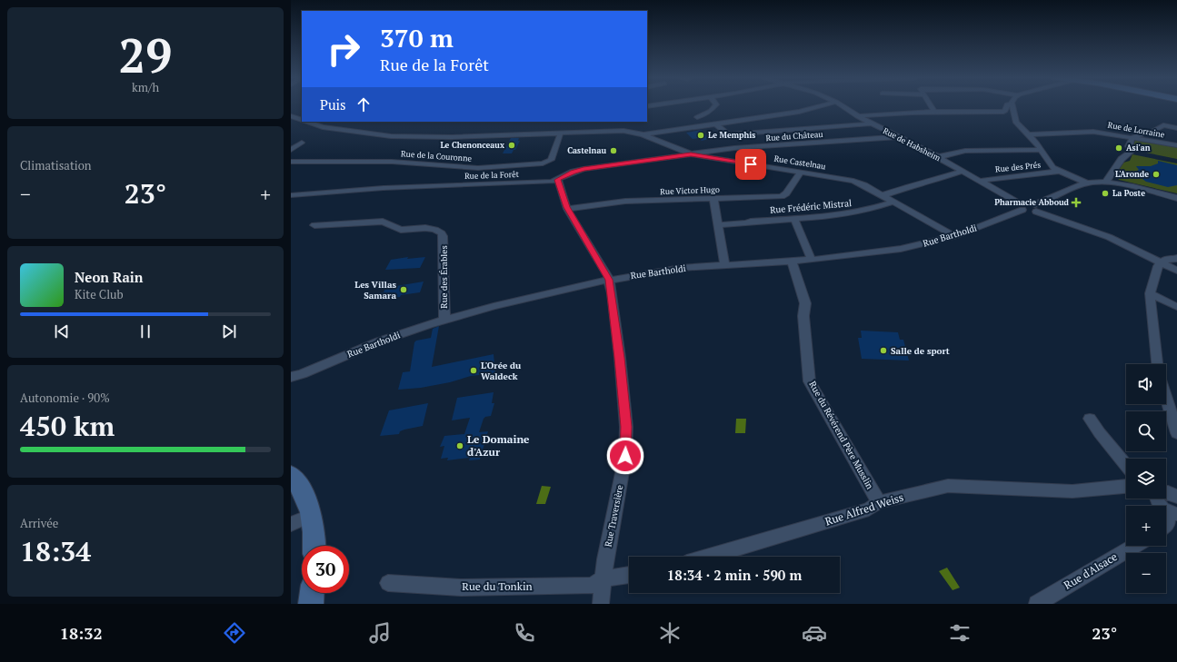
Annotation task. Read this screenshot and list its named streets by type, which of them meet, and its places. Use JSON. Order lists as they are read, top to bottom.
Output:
{
  "streets": {
    "street": [
      "Rue de Lorraine",
      "Rue du Château",
      "Rue de Habsheim",
      "Rue de la Couronne",
      "Rue Castelnau",
      "Rue des Prés",
      "Rue de la Forêt",
      "Rue Victor Hugo",
      "Rue Frédéric Mistral",
      "Rue Bartholdi",
      "Rue des Érables",
      "Rue du Révérend Père Musslin",
      "Rue Alfred Weiss",
      "Rue Traversière",
      "Rue d'Alsace",
      "Rue du Tonkin"
    ]
  },
  "crossings": [
    ["Rue du Château", "Rue de Habsheim"],
    ["Rue du Château", "Rue Castelnau"],
    ["Rue du Château", "Rue de la Forêt"],
    ["Rue de Habsheim", "Rue des Prés"],
    ["Rue de Habsheim", "Rue Bartholdi"],
    ["Rue de la Couronne", "Rue Castelnau"],
    ["Rue Castelnau", "Rue de la Forêt"],
    ["Rue Castelnau", "Rue Victor Hugo"],
    ["Rue Castelnau", "Rue Frédéric Mistral"],
    ["Rue Castelnau", "Rue Bartholdi"],
    ["Rue de la Forêt", "Rue Traversière"],
    ["Rue Victor Hugo", "Rue Traversière"],
    ["Rue Bartholdi", "Rue des Érables"],
    ["Rue Bartholdi", "Rue du Révérend Père Musslin"],
    ["Rue Bartholdi", "Rue Traversière"],
    ["Rue du Révérend Père Musslin", "Rue Alfred Weiss"],
    ["Rue Traversière", "Rue du Tonkin"]
  ],
  "places": {
    "other": [
      "Le Memphis",
      "Le Chenonceaux",
      "Asi'an",
      "Castelnau",
      "L'Aronde",
      "La Poste",
      "Les Villas Samara",
      "Salle de sport",
      "L'Orée du Waldeck",
      "Le Domaine d'Azur"
    ],
    "health": ["Pharmacie Abboud"]
  },
  "page": {
    "tile": [
      ["29", "km/h"],
      "Climatisation",
      ["Autonomie · 90%", "450 km"],
      ["Arrivée", "18:34"]
    ],
    "turn": ["370 m", "Rue de la Forêt"],
    "then": "Puis",
    "heat": ["−", "23°", "+"],
    "song": ["Neon Rain", "Kite Club"],
    "map_buttons": ["+", "−"],
    "limit": "30",
    "trip": "18:34 · 2 min · 590 m",
    "tabs": ["18:32", "23°"]
  }
}
